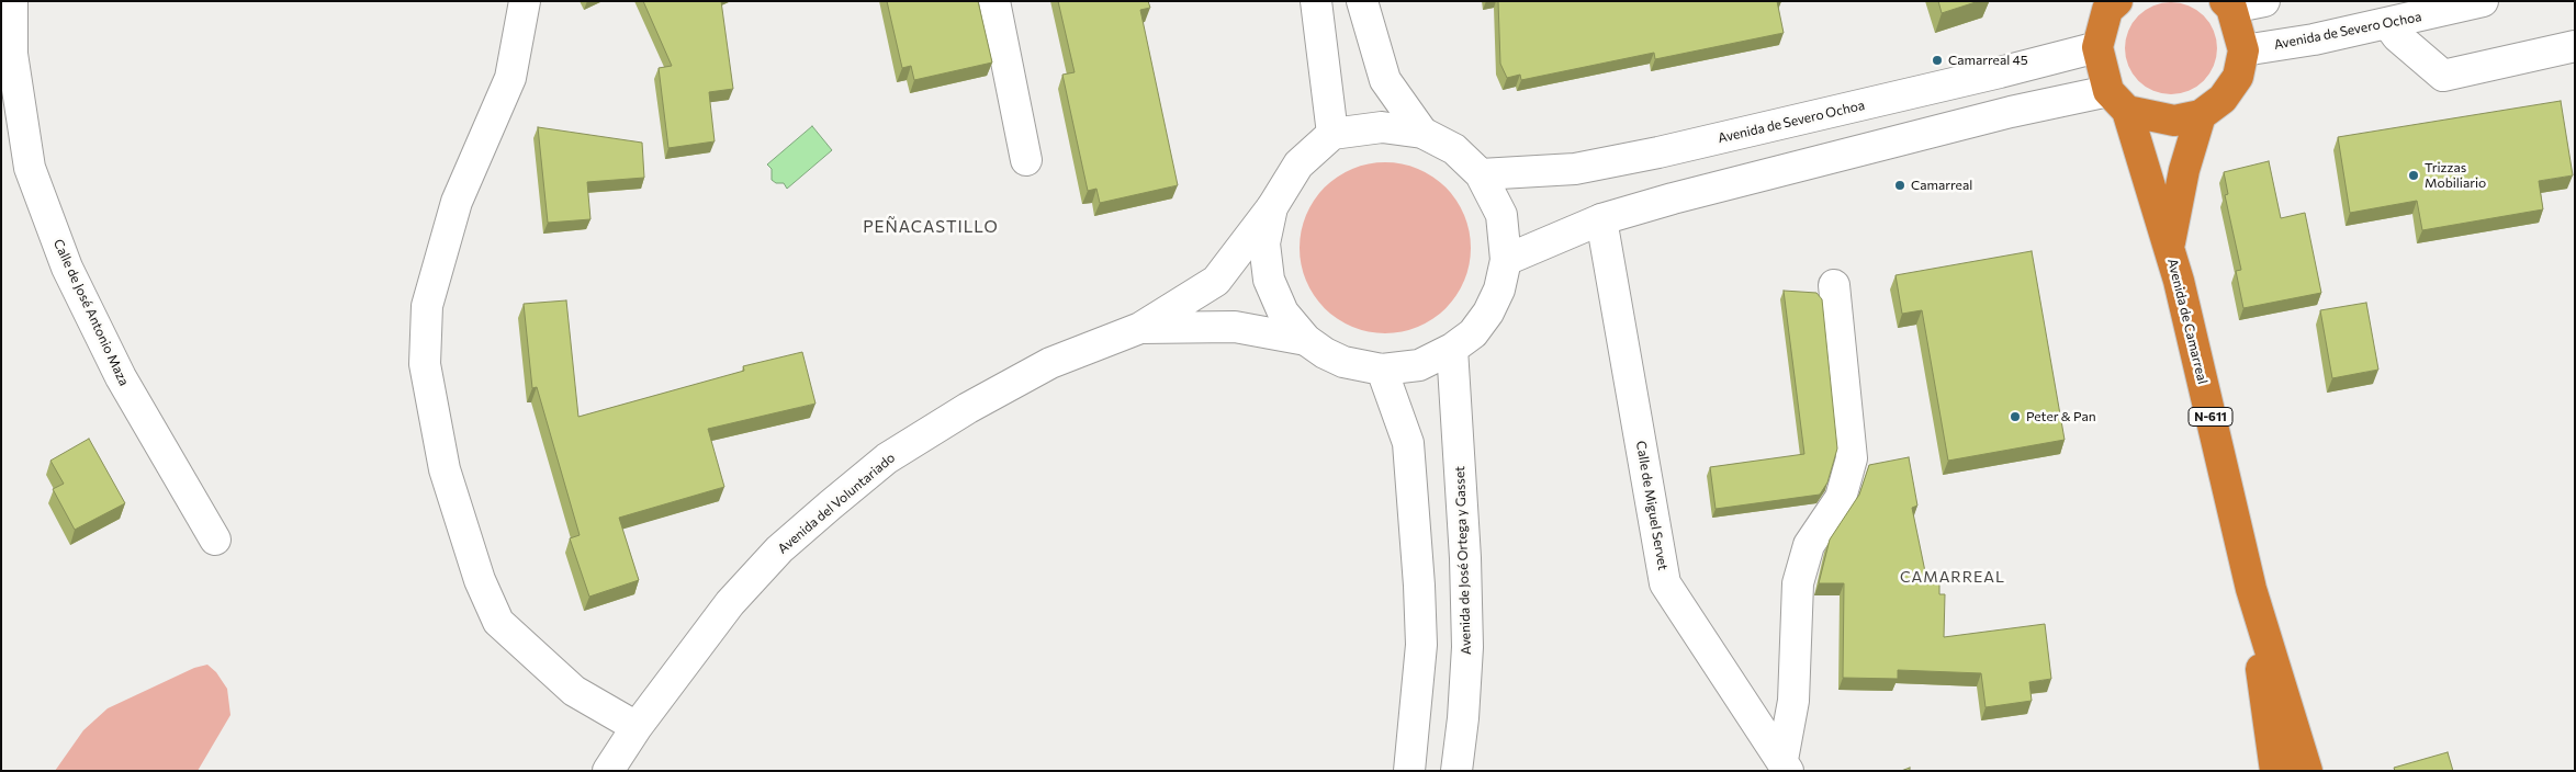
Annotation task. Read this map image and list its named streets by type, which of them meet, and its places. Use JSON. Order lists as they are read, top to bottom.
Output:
{
  "streets": {
    "highway": ["Avenida de Camarreal", "N-611"],
    "street": [
      "Avenida de Severo Ochoa",
      "Calle de José Antonio Maza",
      "Avenida del Voluntariado",
      "Calle de Miguel Servet",
      "Avenida de José Ortega y Gasset"
    ]
  },
  "crossings": [
    ["Avenida de Severo Ochoa", "N-611"],
    ["Avenida de Camarreal", "N-611"]
  ],
  "districts": ["PEÑACASTILLO", "CAMARREAL"],
  "places": [
    "Camarreal 45",
    "Trizzas Mobiliario",
    "Camarreal",
    "Peter & Pan"
  ]
}
